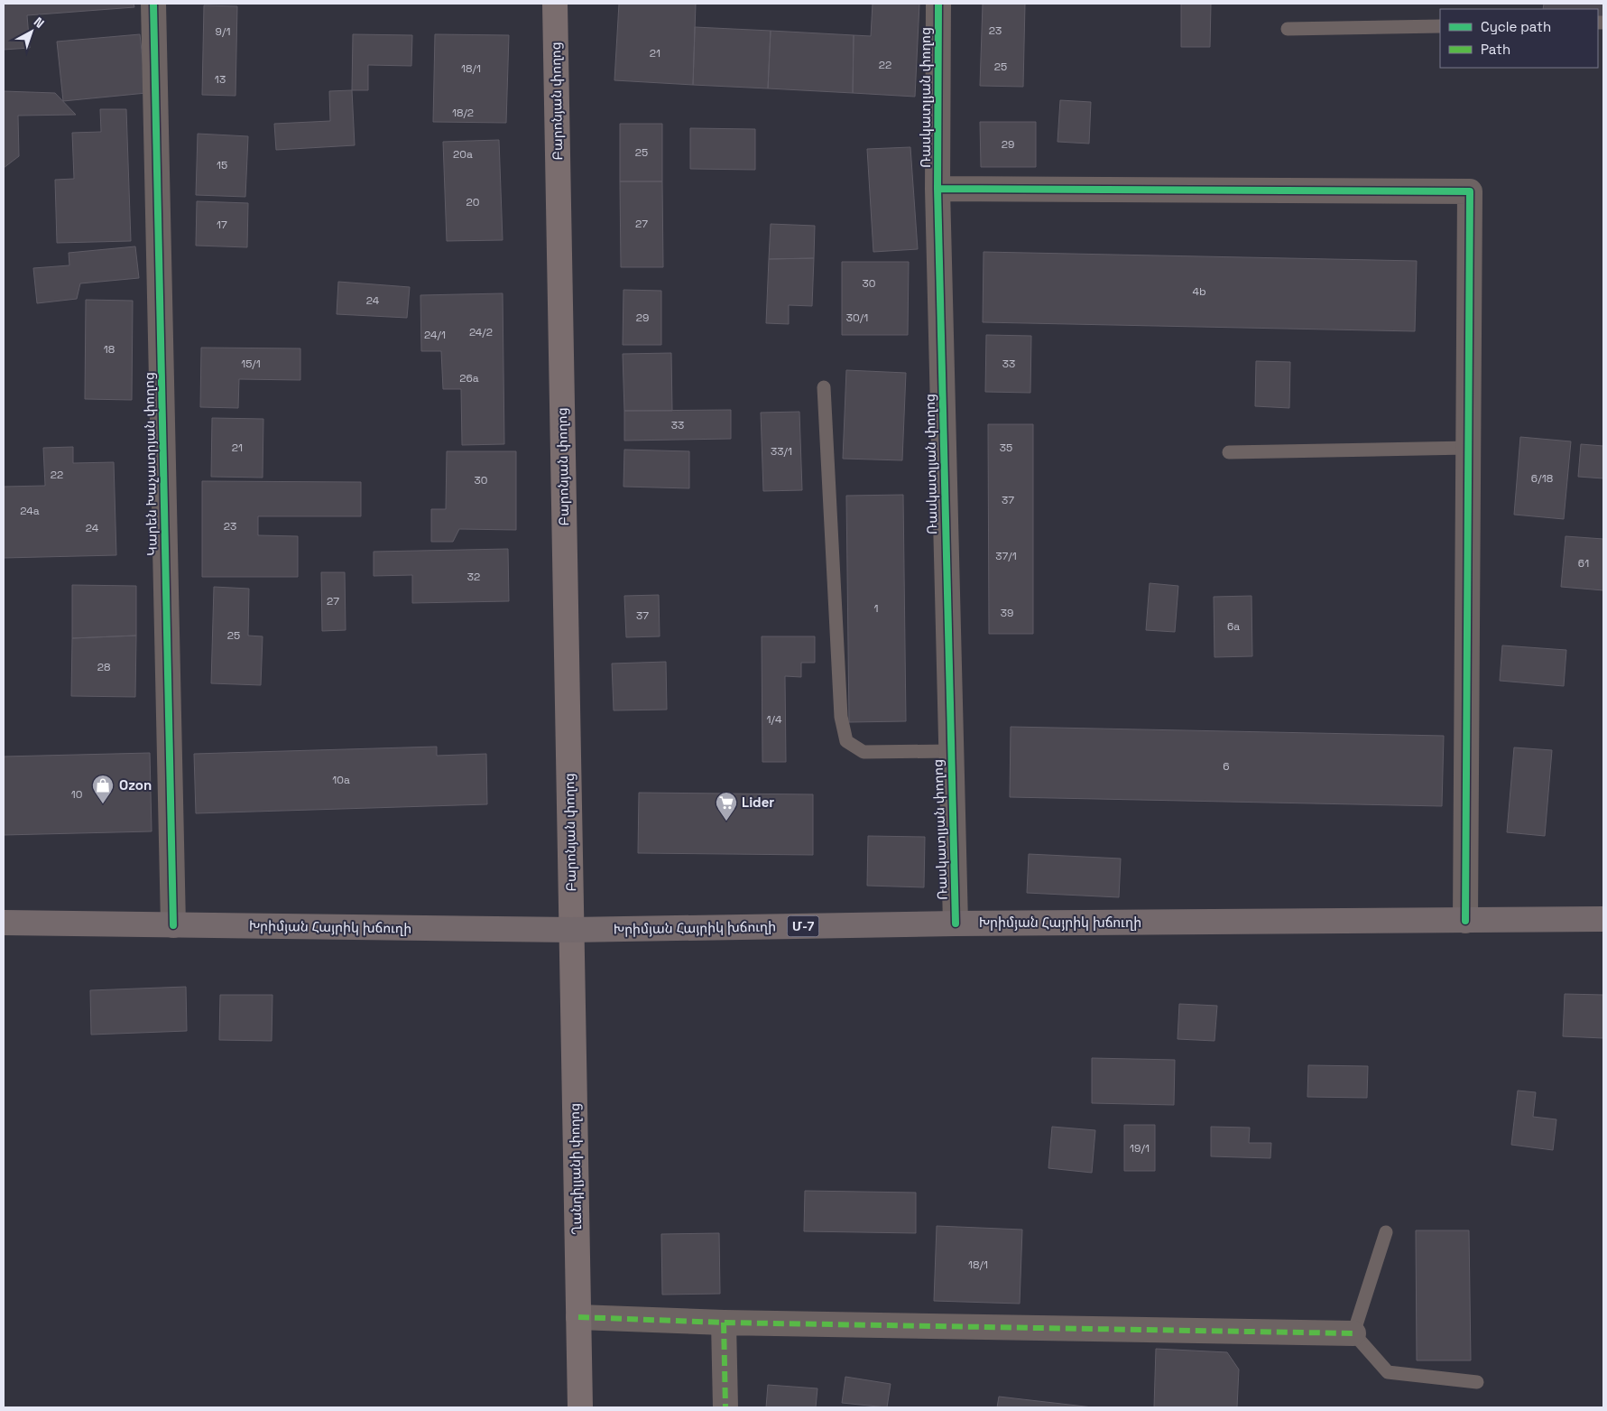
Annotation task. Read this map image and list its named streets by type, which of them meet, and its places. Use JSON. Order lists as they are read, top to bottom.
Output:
{
  "streets": {
    "highway": ["Խրիմյան Հայրիկ խճուղի", "Մ-7"],
    "main road": ["Բարոնյան փողոց", "Ղանդիլյանի փողոց"],
    "street": ["Ռասկատլյան փողոց", "Կարեն Խաչատրյան փողոց"]
  },
  "crossings": [
    ["Ռասկատլյան փողոց", "Խրիմյան Հայրիկ խճուղի"],
    ["Բարոնյան փողոց", "Խրիմյան Հայրիկ խճուղի"],
    ["Բարոնյան փողոց", "Ղանդիլյանի փողոց"],
    ["Կարեն Խաչատրյան փողոց", "Խրիմյան Հայրիկ խճուղի"],
    ["Խրիմյան Հայրիկ խճուղի", "Ղանդիլյանի փողոց"]
  ],
  "places": {
    "shop": ["Ozon"],
    "supermarket": ["Lider"]
  },
  "house_numbers": [
    "23",
    "9/1",
    "21",
    "22",
    "25",
    "18/1",
    "13",
    "18/2",
    "29",
    "25",
    "20a",
    "15",
    "20",
    "27",
    "17",
    "30",
    "4b",
    "24",
    "29",
    "30/1",
    "24/2",
    "24/1",
    "18",
    "15/1",
    "33",
    "26a",
    "33",
    "21",
    "35",
    "33/1",
    "22",
    "6/18",
    "30",
    "37",
    "24a",
    "23",
    "24",
    "37/1",
    "61",
    "32",
    "27",
    "1",
    "39",
    "37",
    "6a",
    "25",
    "28",
    "1/4",
    "6",
    "10a",
    "10",
    "19/1",
    "18/1"
  ],
  "legend": ["Cycle path", "Path"],
  "north": "top right"
}
